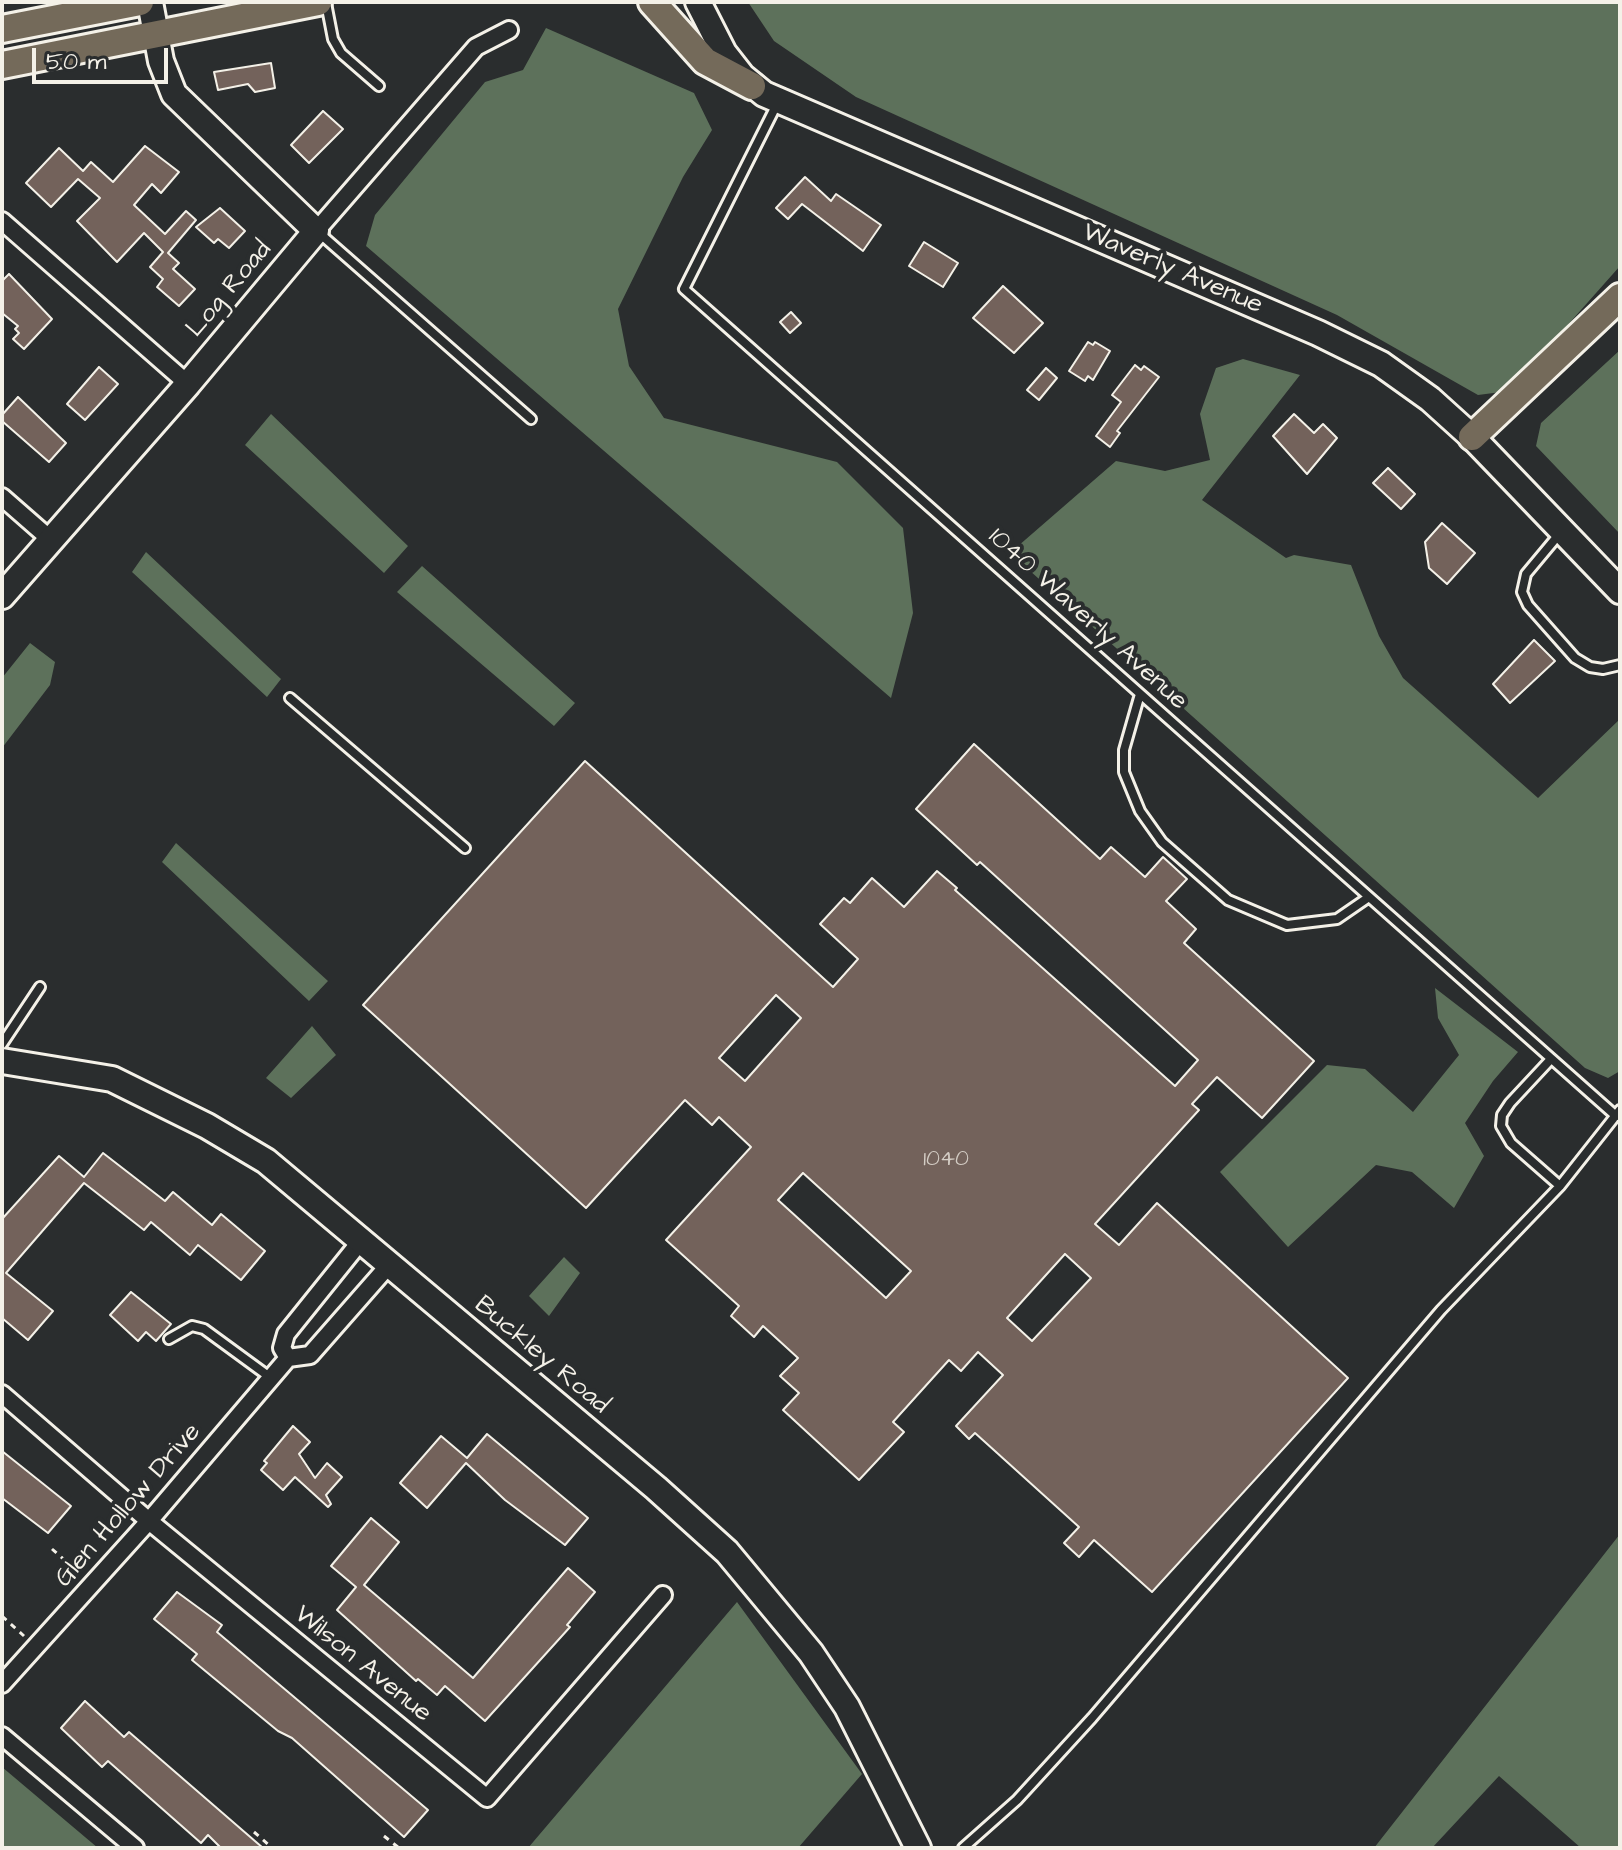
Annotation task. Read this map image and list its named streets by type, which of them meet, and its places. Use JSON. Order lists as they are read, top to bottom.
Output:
{
  "streets": {
    "street": [
      "Waverly Avenue",
      "Log Road",
      "Buckley Road",
      "Glen Hollow Drive",
      "Wilson Avenue"
    ],
    "lane": ["1040 Waverly Avenue"]
  },
  "crossings": [
    ["Waverly Avenue", "1040 Waverly Avenue"],
    ["Buckley Road", "Glen Hollow Drive"],
    ["Glen Hollow Drive", "Wilson Avenue"]
  ],
  "house_numbers": ["1040"],
  "scale_bar": "50 m"
}
